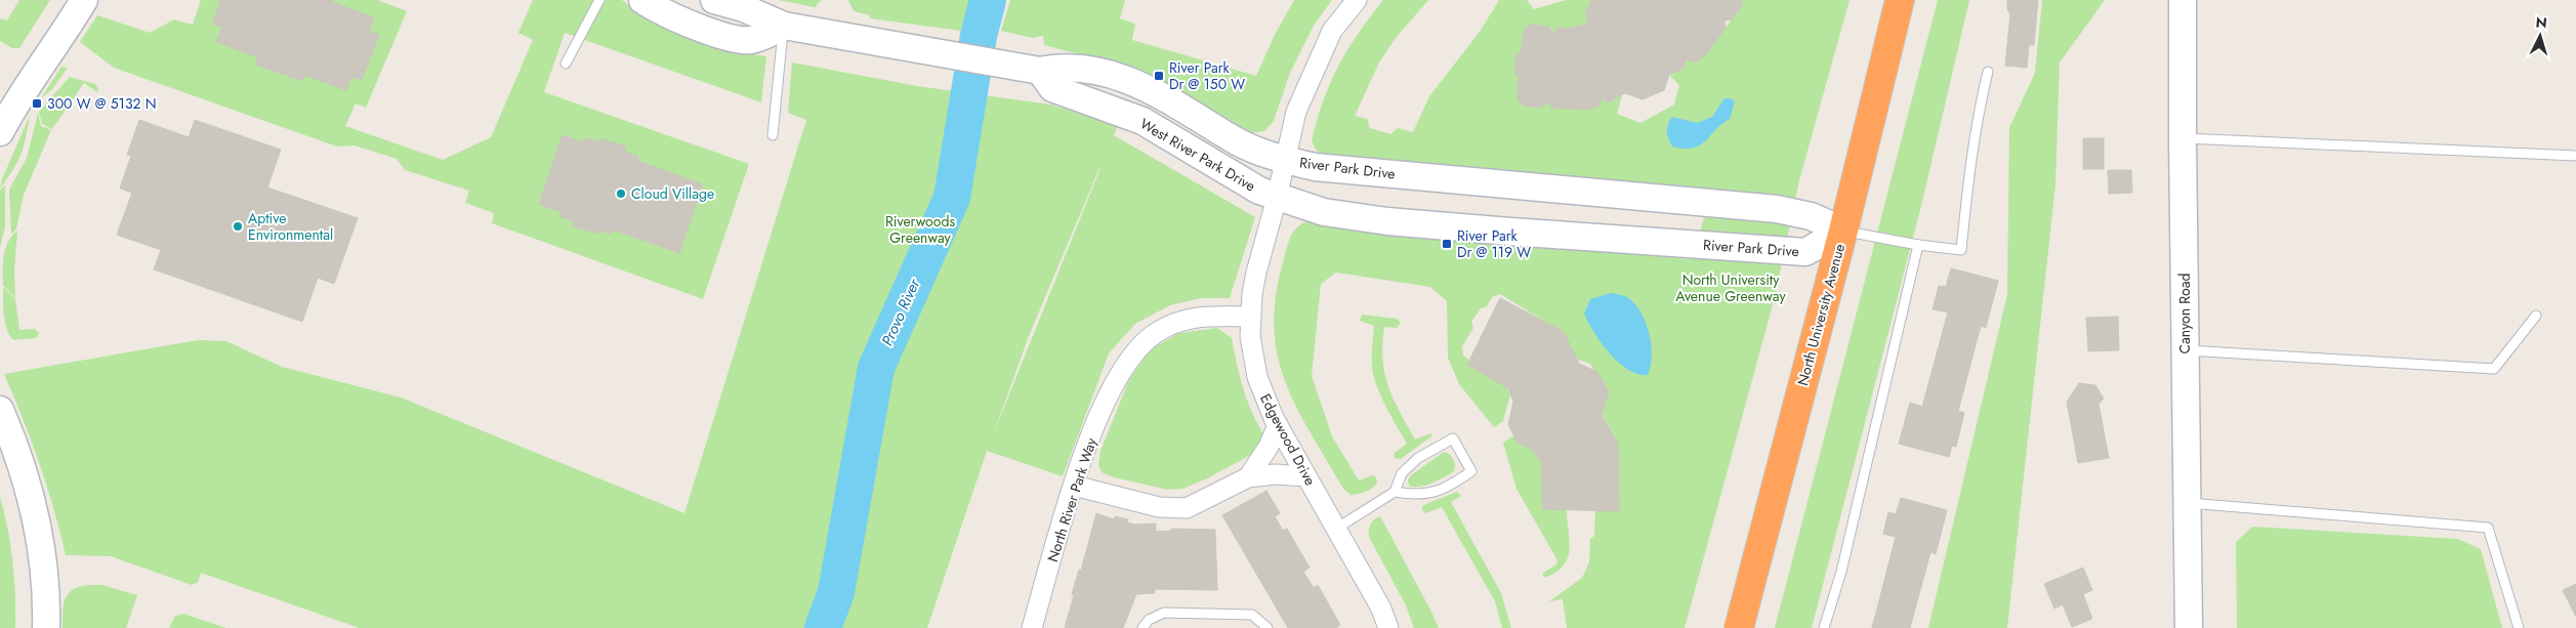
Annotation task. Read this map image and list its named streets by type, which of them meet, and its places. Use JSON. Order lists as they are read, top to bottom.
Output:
{
  "streets": {
    "highway": ["North University Avenue"],
    "street": [
      "West River Park Drive",
      "River Park Drive",
      "Canyon Road",
      "Edgewood Drive",
      "North River Park Way"
    ]
  },
  "crossings": [
    ["West River Park Drive", "River Park Drive"],
    ["West River Park Drive", "Edgewood Drive"],
    ["River Park Drive", "North University Avenue"],
    ["River Park Drive", "Edgewood Drive"],
    ["Edgewood Drive", "North River Park Way"]
  ],
  "water": ["Provo River"],
  "parks": ["Riverwoods Greenway", "North University Avenue Greenway"],
  "places": {
    "transit": ["River Park Dr @ 150 W", "300 W @ 5132 N", "River Park Dr @ 119 W"],
    "other": ["Cloud Village", "Aptive Environmental"]
  },
  "north": "top"
}
